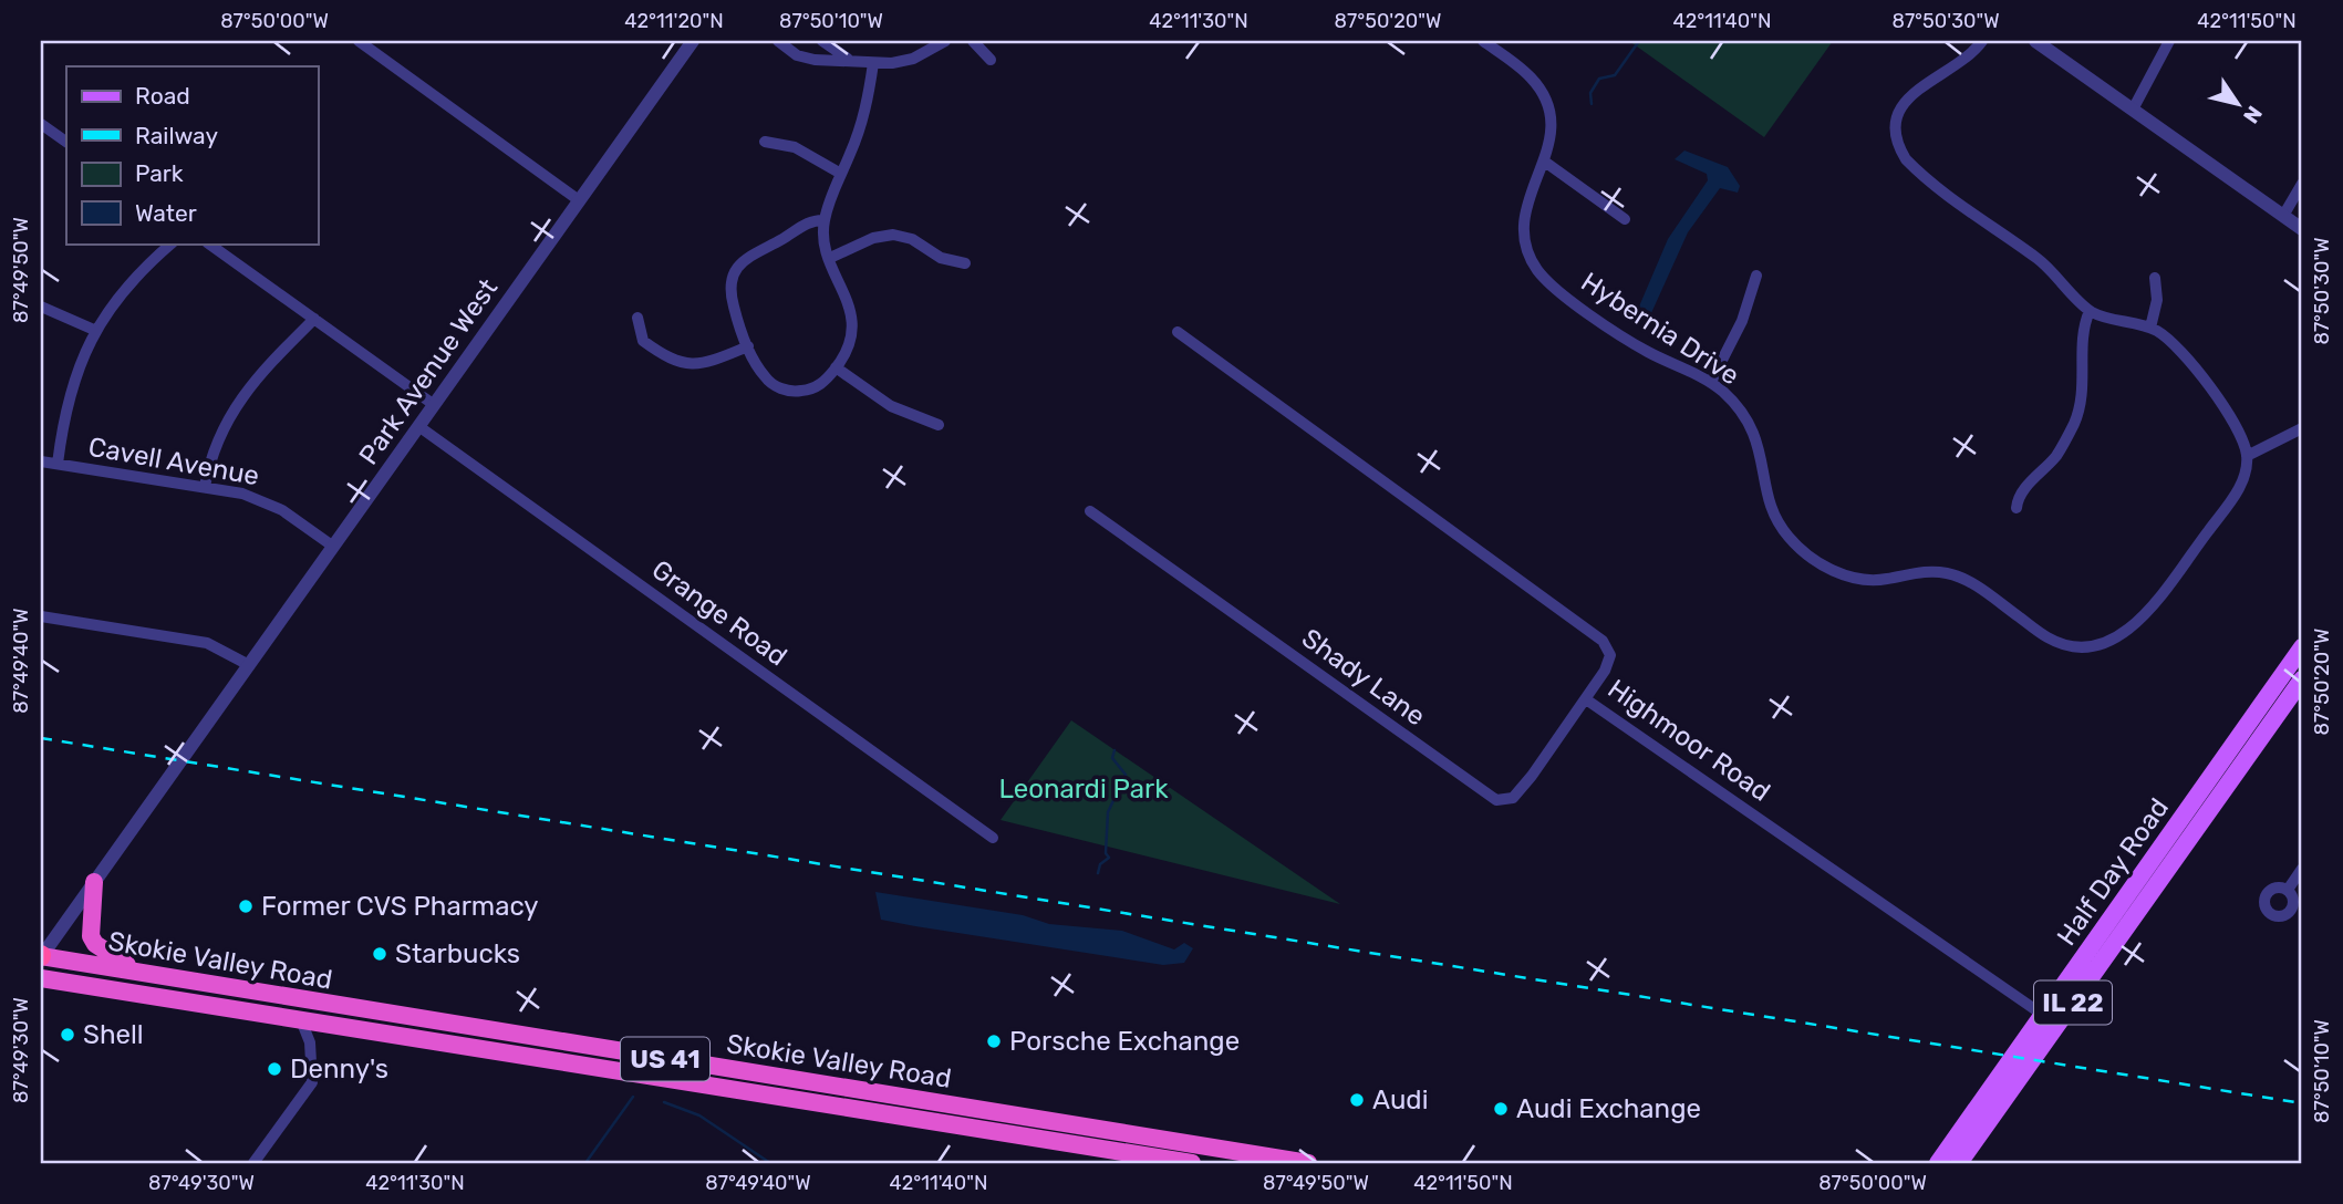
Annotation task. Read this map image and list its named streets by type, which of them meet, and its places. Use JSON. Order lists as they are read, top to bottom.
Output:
{
  "streets": {
    "highway": ["Skokie Valley Road", "US 41"],
    "main road": ["Half Day Road", "IL 22"],
    "street": [
      "Hybernia Drive",
      "Park Avenue West",
      "Cavell Avenue",
      "Grange Road",
      "Shady Lane",
      "Highmoor Road"
    ]
  },
  "crossings": [
    ["Park Avenue West", "Cavell Avenue"],
    ["Park Avenue West", "Grange Road"],
    ["Park Avenue West", "Skokie Valley Road"],
    ["Shady Lane", "Highmoor Road"],
    ["Highmoor Road", "Half Day Road"]
  ],
  "parks": ["Leonardi Park"],
  "places": [
    "Former CVS Pharmacy",
    "Starbucks",
    "Shell",
    "Porsche Exchange",
    "Denny's",
    "Audi",
    "Audi Exchange"
  ],
  "legend": [
    "Road",
    "Railway",
    "Park",
    "Water"
  ],
  "north": "bottom right",
  "coordinates": [
    "87°50'00\"W",
    "42°11'20\"N",
    "87°50'10\"W",
    "42°11'30\"N",
    "87°50'20\"W",
    "42°11'40\"N",
    "87°50'30\"W",
    "42°11'50\"N",
    "87°49'50\"W",
    "87°49'40\"W",
    "87°49'30\"W"
  ]
}
